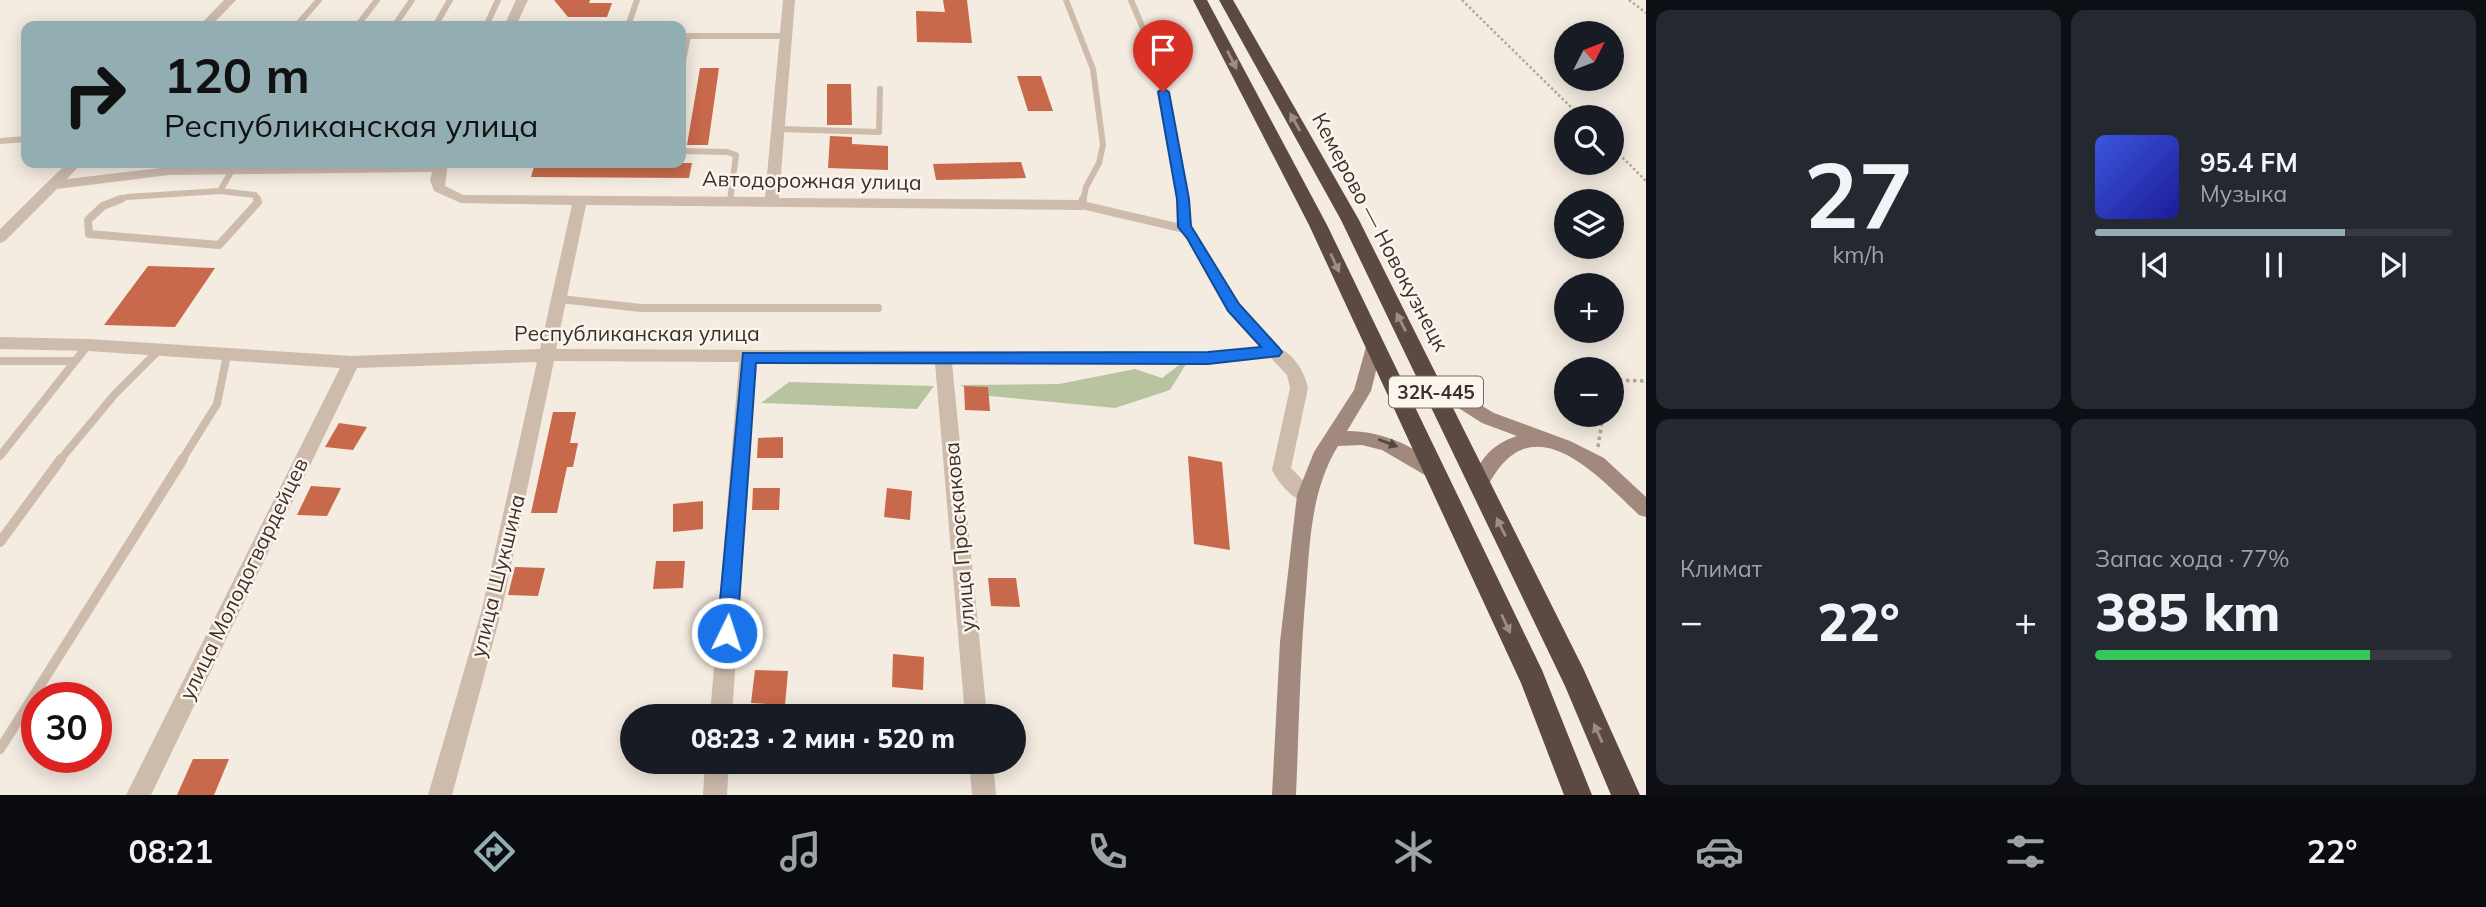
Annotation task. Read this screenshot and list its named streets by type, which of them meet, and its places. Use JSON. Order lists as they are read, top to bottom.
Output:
{
  "streets": {
    "highway": ["Кемерово — Новокузнецк", "32К-445"],
    "street": [
      "Автодорожная улица",
      "Республиканская улица",
      "улица Проскакова",
      "улица Шукшина",
      "улица Молодогвардейцев"
    ]
  },
  "crossings": [
    ["Автодорожная улица", "улица Шукшина"],
    ["Республиканская улица", "улица Проскакова"],
    ["Республиканская улица", "улица Шукшина"],
    ["Республиканская улица", "улица Молодогвардейцев"]
  ],
  "north": "top right",
  "page": {
    "tile": [
      ["27", "km/h"],
      "Климат",
      ["Запас хода · 77%", "385 km"]
    ],
    "map_buttons": ["+", "−"],
    "turn": ["120 m", "Республиканская улица"],
    "song": ["95.4 FM", "Музыка"],
    "heat": ["−", "22°", "+"],
    "limit": "30",
    "trip": "08:23 · 2 мин · 520 m",
    "tabs": ["08:21", "22°"]
  }
}
